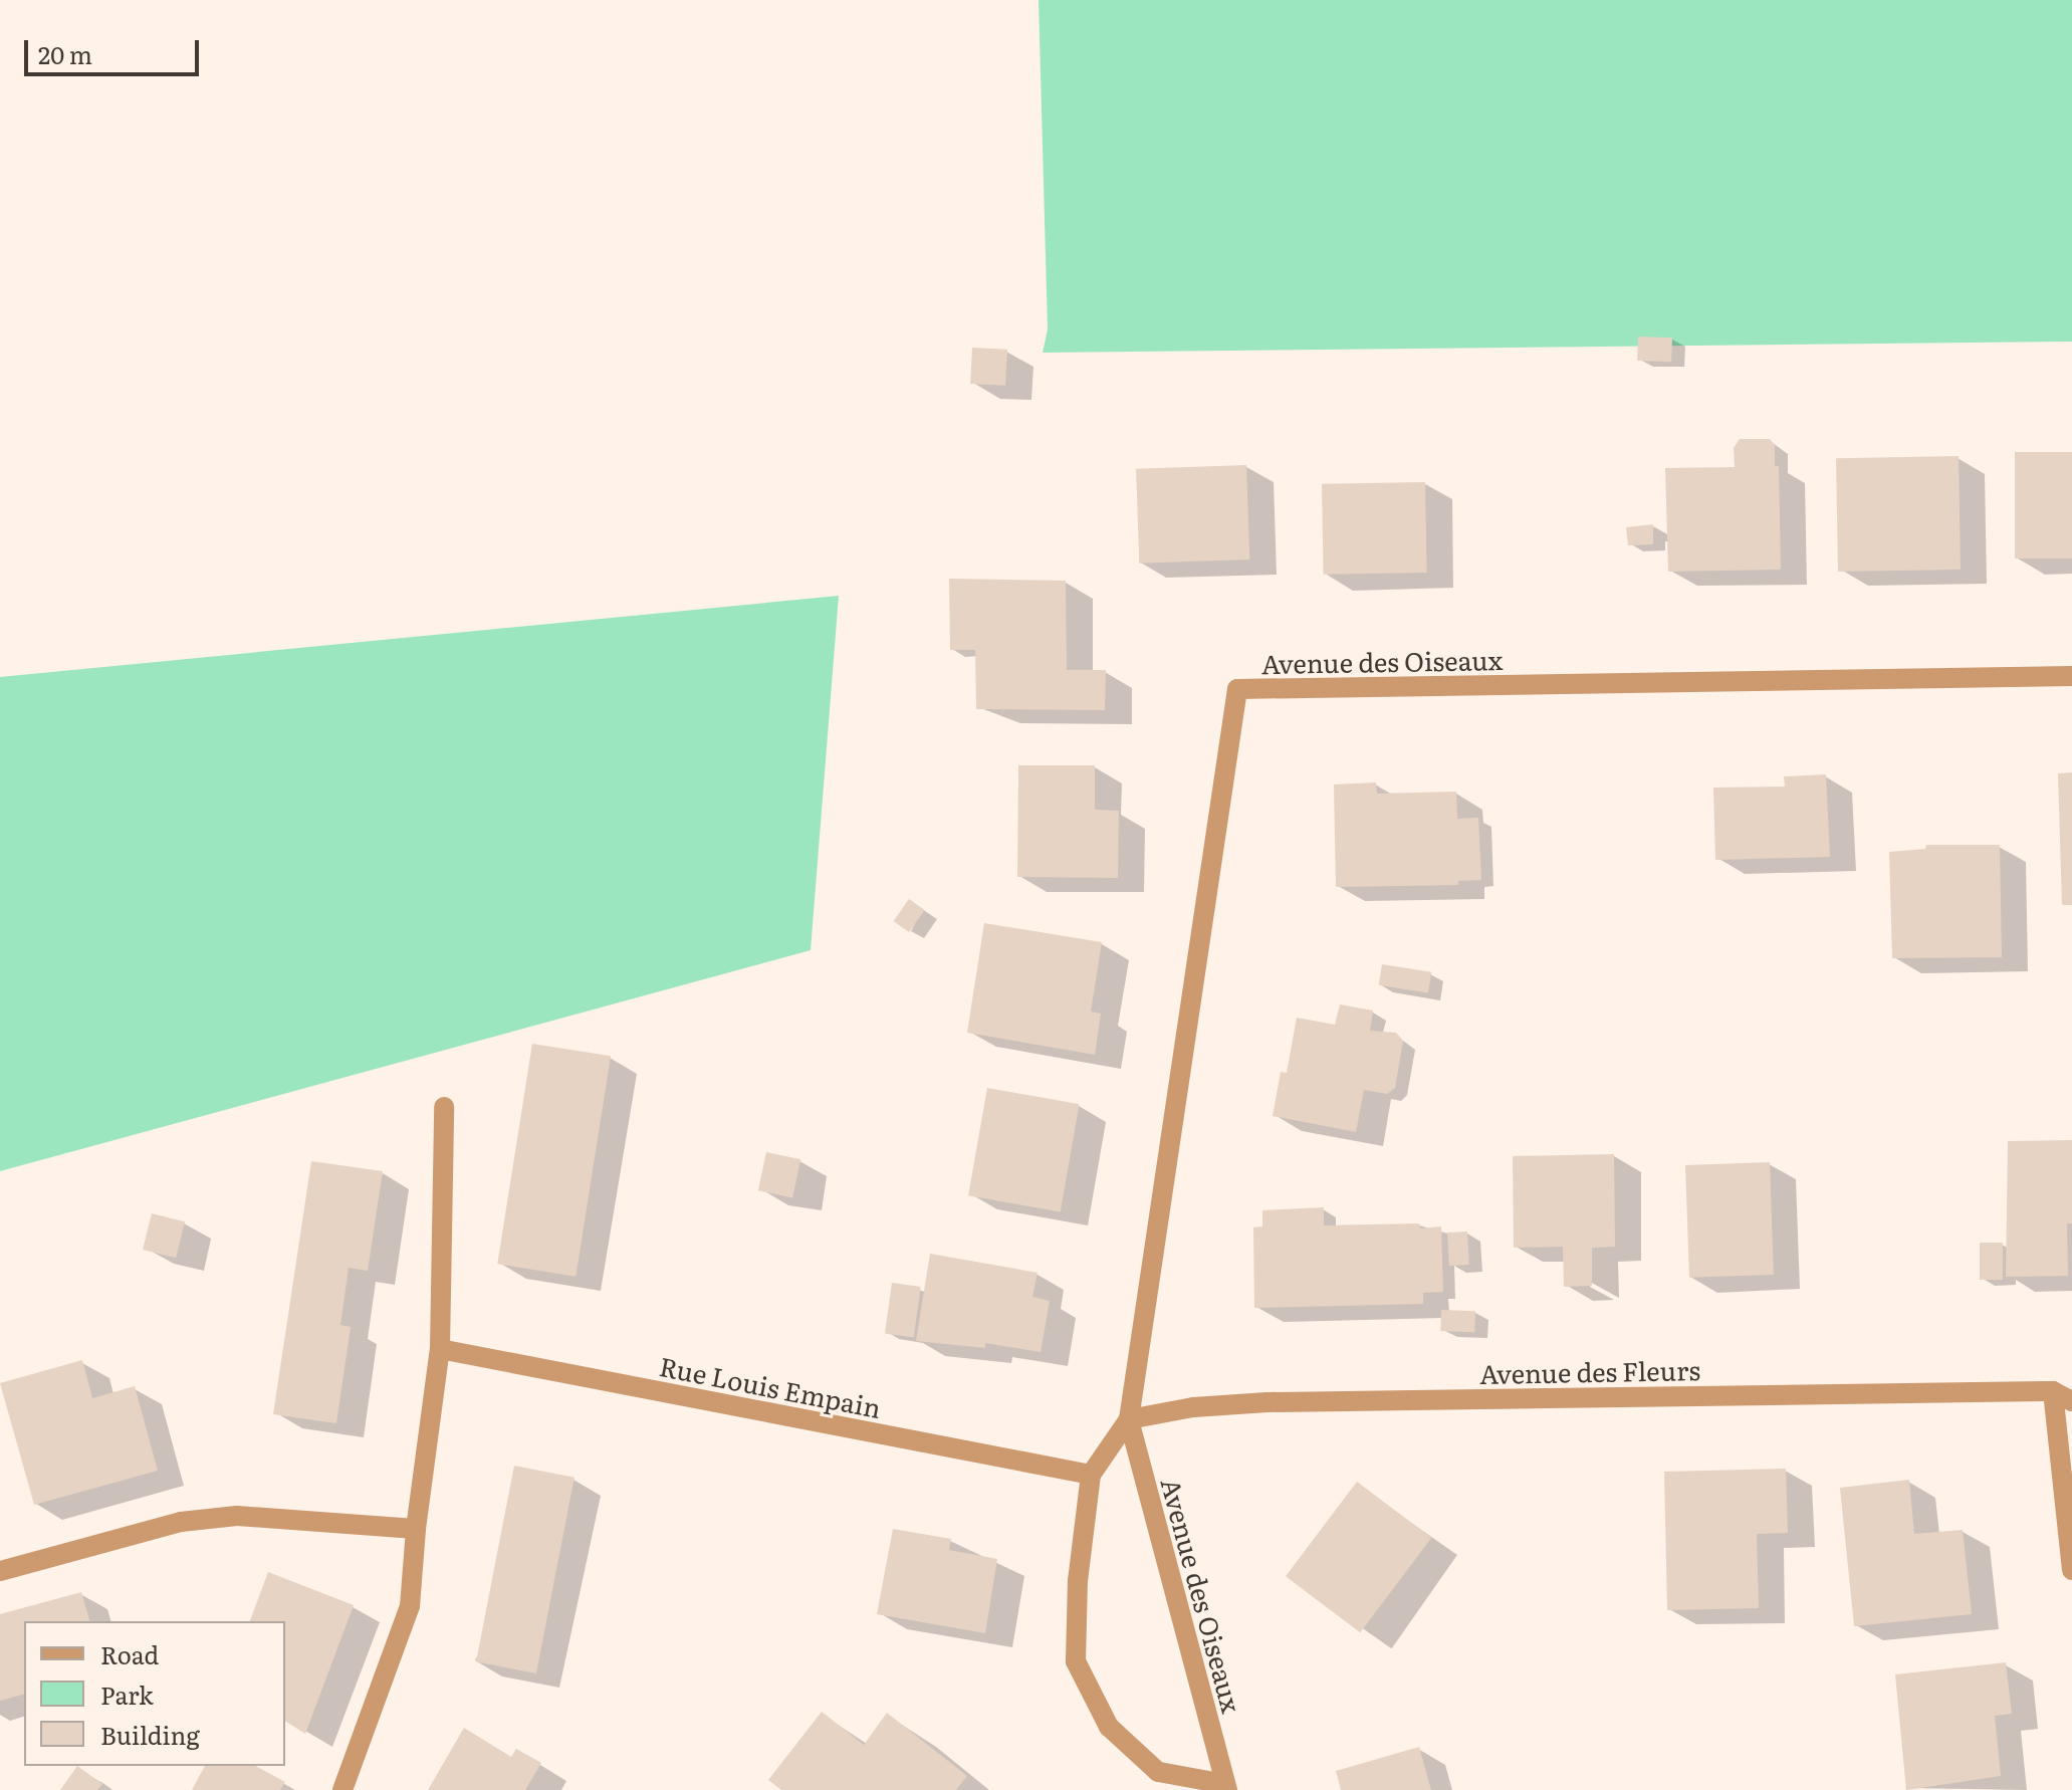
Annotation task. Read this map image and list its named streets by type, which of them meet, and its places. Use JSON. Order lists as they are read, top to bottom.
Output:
{
  "streets": {
    "street": ["Avenue des Oiseaux", "Avenue des Fleurs", "Rue Louis Empain"]
  },
  "crossings": [
    ["Avenue des Oiseaux", "Avenue des Fleurs"],
    ["Avenue des Oiseaux", "Rue Louis Empain"]
  ],
  "legend": ["Road", "Park", "Building"],
  "scale_bar": "20 m"
}
